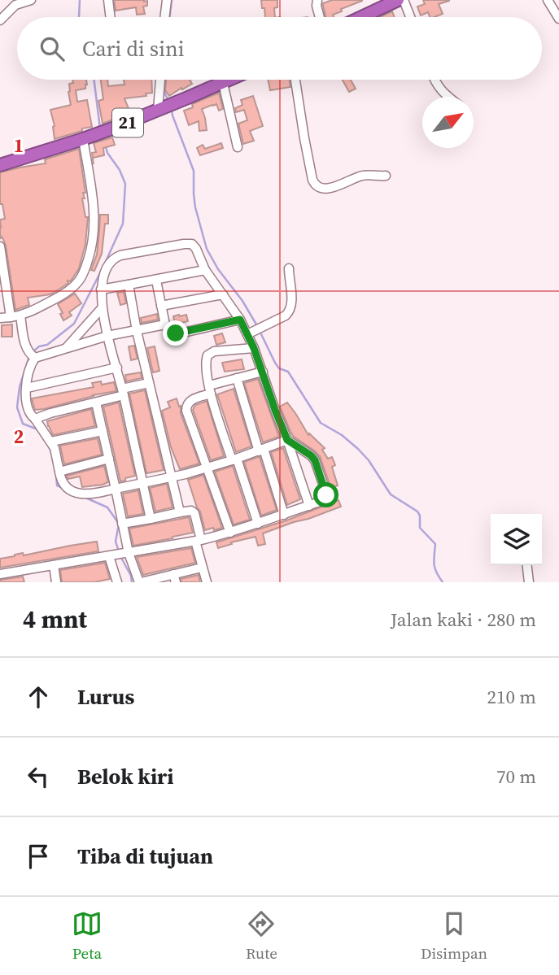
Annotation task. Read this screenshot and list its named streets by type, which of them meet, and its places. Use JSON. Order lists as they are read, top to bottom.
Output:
{
  "streets": {
    "highway": ["21"]
  },
  "north": "top right",
  "page": {
    "search": "Cari di sini",
    "heading": ["4 mnt", "Jalan kaki · 280 m"],
    "list": [
      ["Lurus", "210 m"],
      ["Belok kiri", "70 m"],
      "Tiba di tujuan"
    ],
    "nav": ["Peta", "Rute", "Disimpan"]
  },
  "grid": {
    "rows": ["1", "2"]
  }
}
